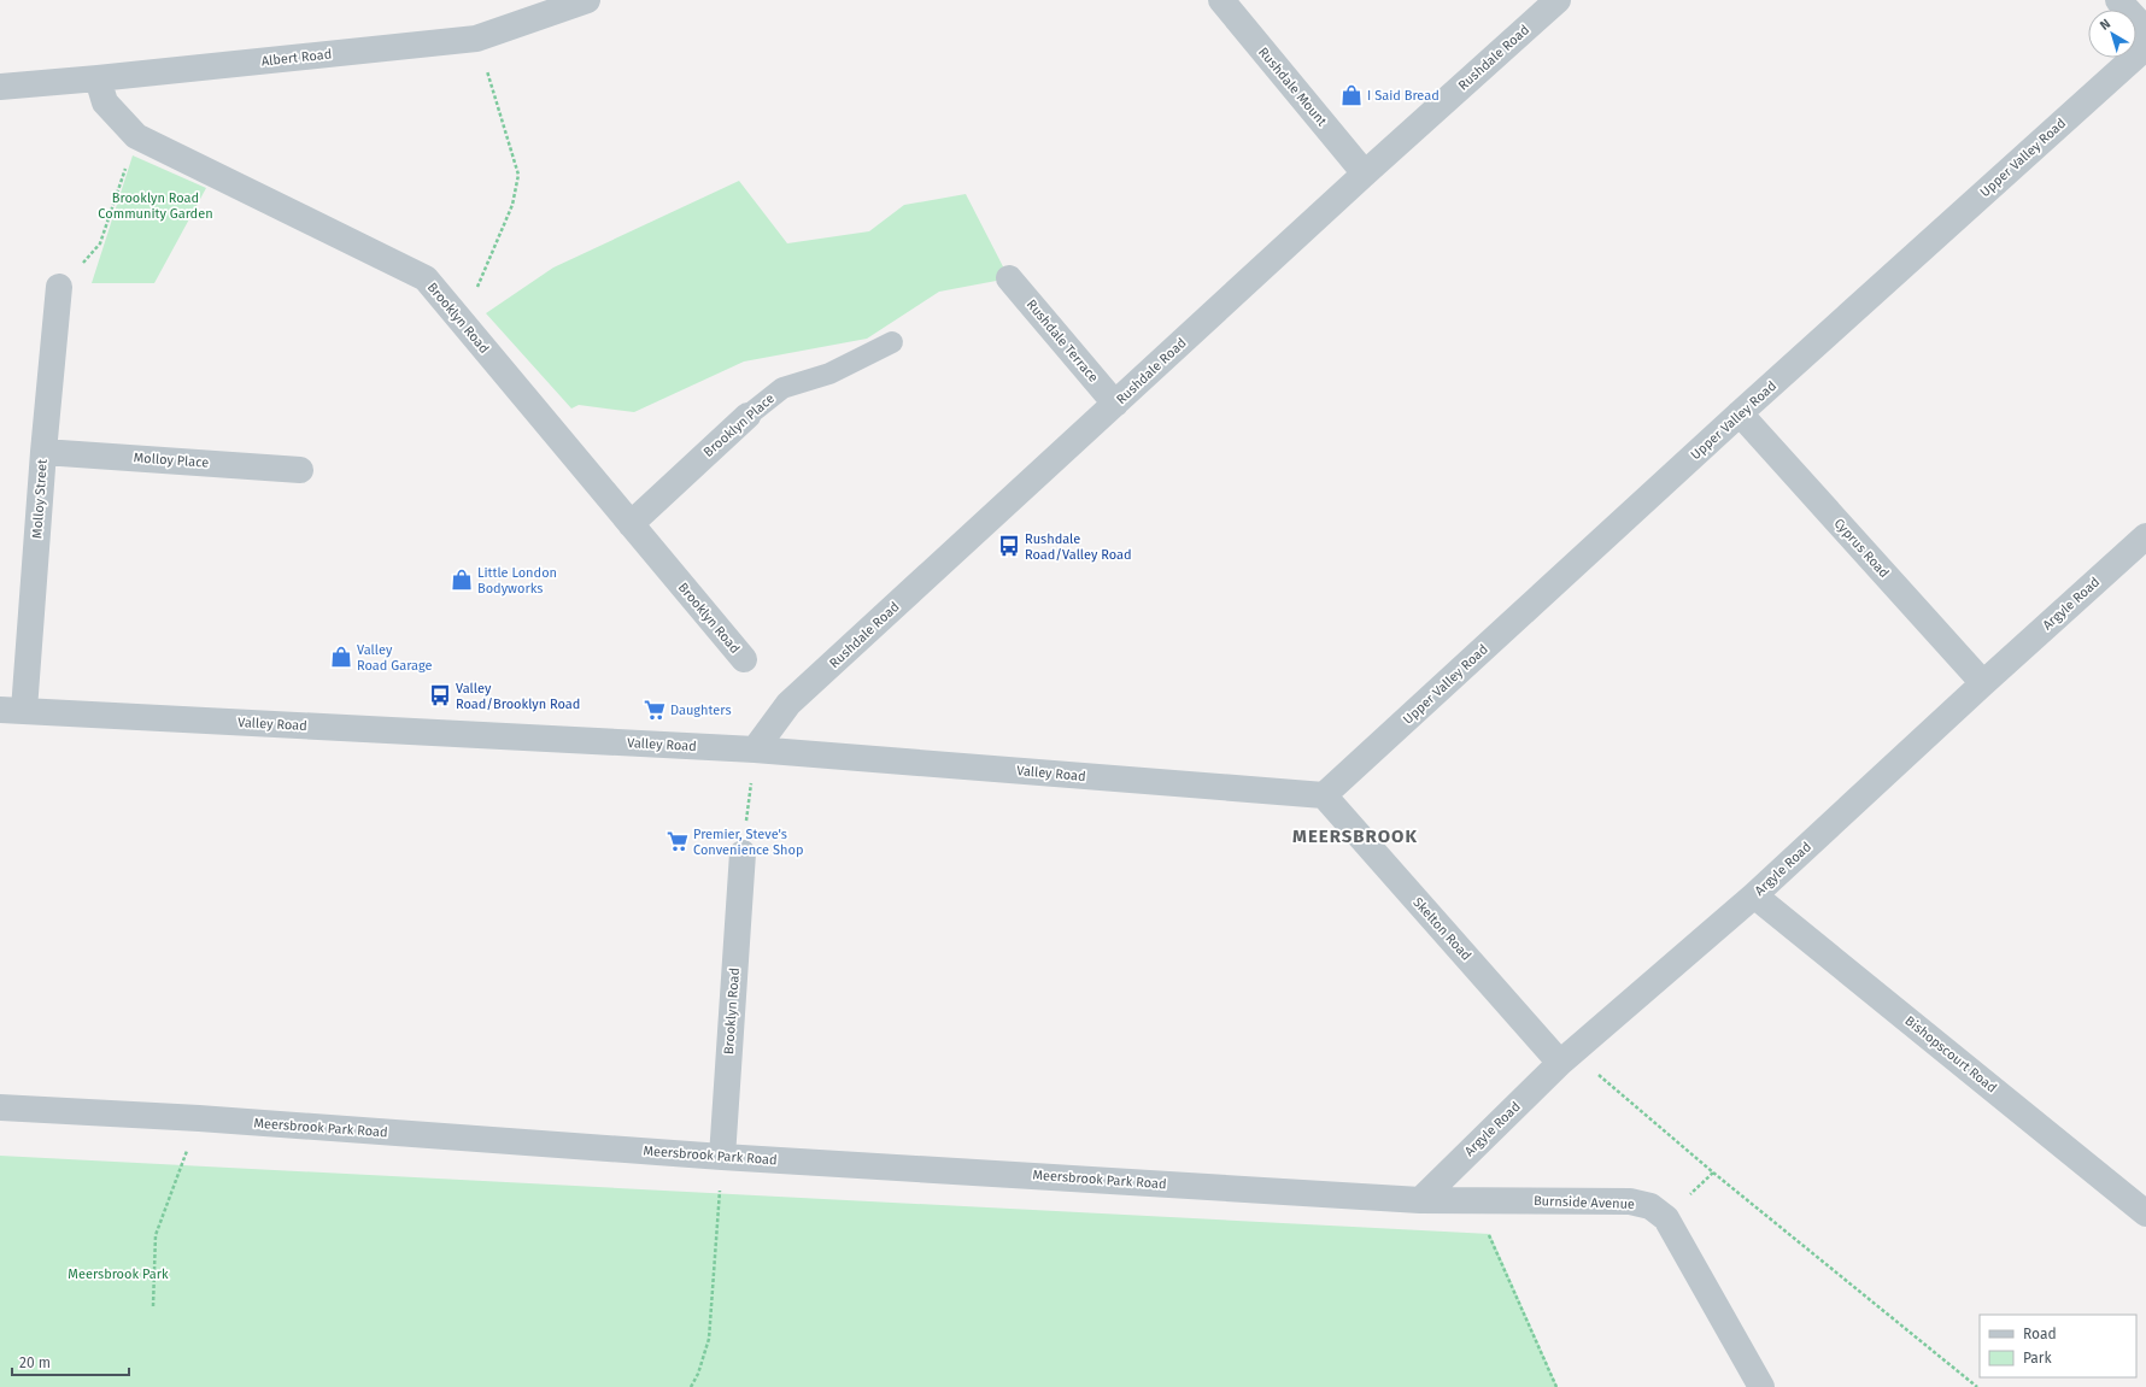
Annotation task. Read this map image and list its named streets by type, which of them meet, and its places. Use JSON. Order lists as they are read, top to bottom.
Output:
{
  "streets": {
    "street": [
      "Albert Road",
      "Rushdale Road",
      "Rushdale Mount",
      "Upper Valley Road",
      "Brooklyn Road",
      "Rushdale Terrace",
      "Brooklyn Place",
      "Molloy Place",
      "Molloy Street",
      "Cyprus Road",
      "Argyle Road",
      "Valley Road",
      "Skelton Road",
      "Bishopscourt Road",
      "Meersbrook Park Road",
      "Burnside Avenue"
    ]
  },
  "crossings": [
    ["Albert Road", "Brooklyn Road"],
    ["Rushdale Road", "Rushdale Mount"],
    ["Rushdale Road", "Rushdale Terrace"],
    ["Rushdale Road", "Valley Road"],
    ["Upper Valley Road", "Cyprus Road"],
    ["Upper Valley Road", "Valley Road"],
    ["Upper Valley Road", "Skelton Road"],
    ["Brooklyn Road", "Brooklyn Place"],
    ["Brooklyn Road", "Meersbrook Park Road"],
    ["Molloy Place", "Molloy Street"],
    ["Molloy Street", "Valley Road"],
    ["Cyprus Road", "Argyle Road"],
    ["Argyle Road", "Skelton Road"],
    ["Argyle Road", "Bishopscourt Road"],
    ["Argyle Road", "Meersbrook Park Road"],
    ["Argyle Road", "Burnside Avenue"],
    ["Valley Road", "Skelton Road"],
    ["Meersbrook Park Road", "Burnside Avenue"]
  ],
  "districts": ["MEERSBROOK"],
  "parks": ["Brooklyn Road Community Garden", "Meersbrook Park"],
  "places": {
    "shop": ["I Said Bread", "Little London Bodyworks", "Valley Road Garage"],
    "bus stop": ["Rushdale Road/Valley Road", "Valley Road/Brooklyn Road"],
    "supermarket": ["Daughters", "Premier, Steve's Convenience Shop"]
  },
  "legend": ["Road", "Park"],
  "scale_bar": "20 m",
  "north": "top left"
}
